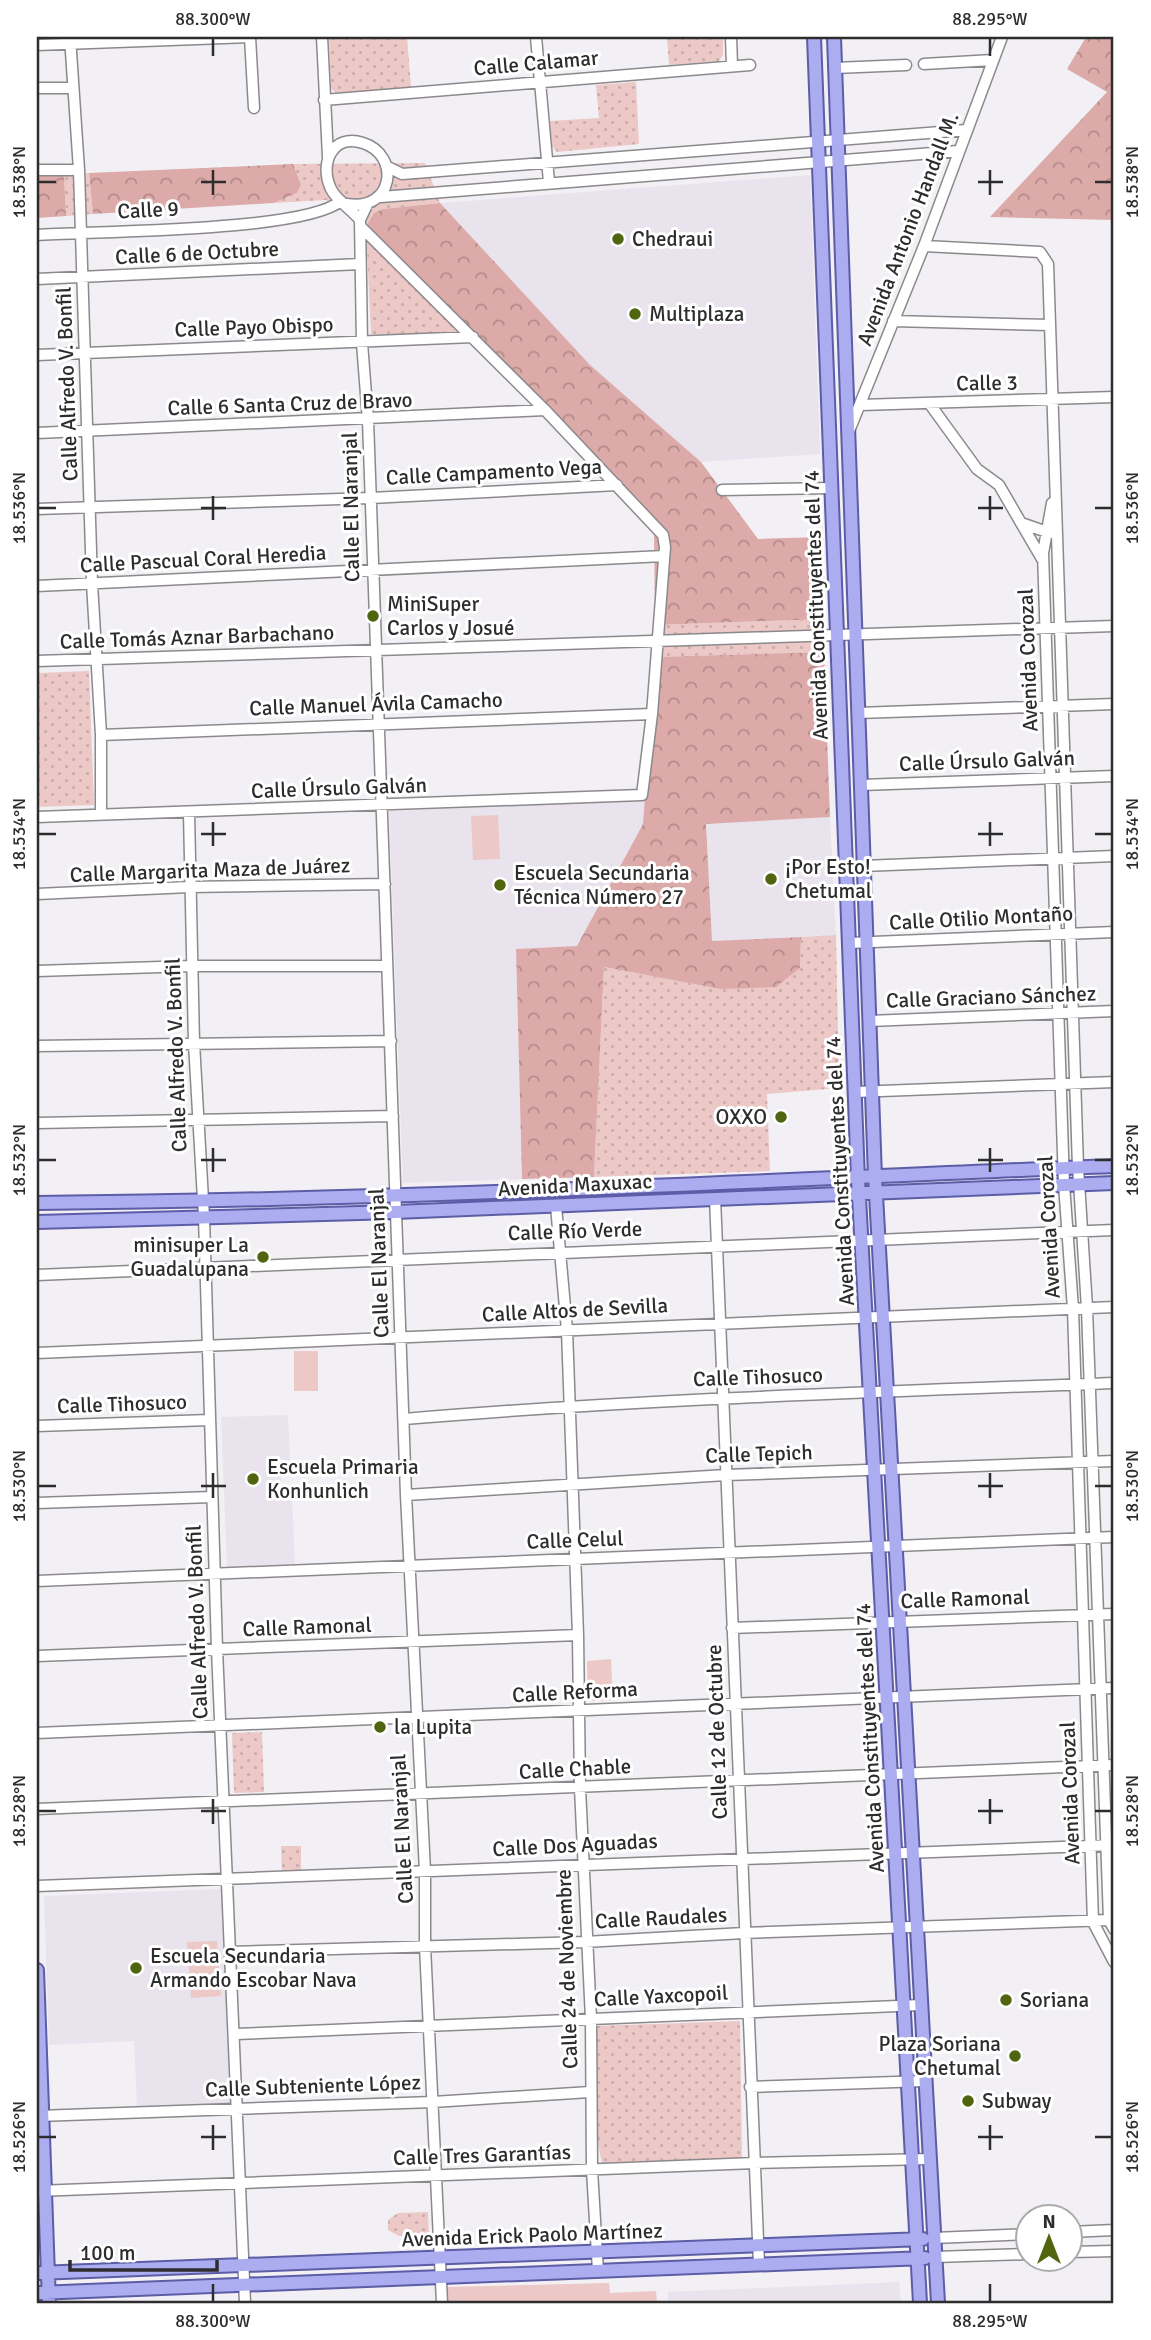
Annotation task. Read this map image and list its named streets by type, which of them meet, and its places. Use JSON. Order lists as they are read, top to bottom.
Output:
{
  "streets": {
    "main road": ["Avenida Constituyentes del 74", "Avenida Maxuxac", "Avenida Erick Paolo Martínez"],
    "street": [
      "Calle Calamar",
      "Calle 9",
      "Avenida Antonio Handall M.",
      "Calle 6 de Octubre",
      "Calle Payo Obispo",
      "Calle 3",
      "Calle Alfredo V. Bonfil",
      "Calle 6 Santa Cruz de Bravo",
      "Calle Campamento Vega",
      "Calle El Naranjal",
      "Calle Pascual Coral Heredia",
      "Calle Tomás Aznar Barbachano",
      "Avenida Corozal",
      "Calle Manuel Ávila Camacho",
      "Calle Úrsulo Galván",
      "Calle Margarita Maza de Juárez",
      "Calle Otilio Montaño",
      "Calle Graciano Sánchez",
      "Calle Río Verde",
      "Calle Altos de Sevilla",
      "Calle Tihosuco",
      "Calle Tepich",
      "Calle Celul",
      "Calle Ramonal",
      "Calle Reforma",
      "Calle 12 de Octubre",
      "Calle Chable",
      "Calle Dos Aguadas",
      "Calle Raudales",
      "Calle 24 de Noviembre",
      "Calle Yaxcopoil",
      "Calle Subteniente López",
      "Calle Tres Garantías"
    ]
  },
  "crossings": [
    ["Calle 9", "Calle Alfredo V. Bonfil"],
    ["Avenida Antonio Handall M.", "Calle 3"],
    ["Avenida Antonio Handall M.", "Avenida Constituyentes del 74"],
    ["Avenida Antonio Handall M.", "Avenida Corozal"],
    ["Calle 6 de Octubre", "Calle Alfredo V. Bonfil"],
    ["Calle 6 de Octubre", "Calle El Naranjal"],
    ["Calle Payo Obispo", "Calle Alfredo V. Bonfil"],
    ["Calle Payo Obispo", "Calle El Naranjal"],
    ["Calle 3", "Avenida Corozal"],
    ["Calle Alfredo V. Bonfil", "Calle 6 Santa Cruz de Bravo"],
    ["Calle Alfredo V. Bonfil", "Calle Campamento Vega"],
    ["Calle Alfredo V. Bonfil", "Calle Pascual Coral Heredia"],
    ["Calle Alfredo V. Bonfil", "Calle Tomás Aznar Barbachano"],
    ["Calle Alfredo V. Bonfil", "Calle Manuel Ávila Camacho"],
    ["Calle Alfredo V. Bonfil", "Calle Úrsulo Galván"],
    ["Calle Alfredo V. Bonfil", "Calle Margarita Maza de Juárez"],
    ["Calle Alfredo V. Bonfil", "Avenida Maxuxac"],
    ["Calle Alfredo V. Bonfil", "Calle Río Verde"],
    ["Calle Alfredo V. Bonfil", "Calle Altos de Sevilla"],
    ["Calle Alfredo V. Bonfil", "Calle Tihosuco"],
    ["Calle Alfredo V. Bonfil", "Calle Celul"],
    ["Calle Alfredo V. Bonfil", "Calle Ramonal"],
    ["Calle Alfredo V. Bonfil", "Calle Reforma"],
    ["Calle Alfredo V. Bonfil", "Calle Chable"],
    ["Calle Alfredo V. Bonfil", "Calle Dos Aguadas"],
    ["Calle Alfredo V. Bonfil", "Calle Raudales"],
    ["Calle Alfredo V. Bonfil", "Calle Yaxcopoil"],
    ["Calle Alfredo V. Bonfil", "Calle Subteniente López"],
    ["Calle Alfredo V. Bonfil", "Calle Tres Garantías"],
    ["Calle Alfredo V. Bonfil", "Avenida Erick Paolo Martínez"],
    ["Calle 6 Santa Cruz de Bravo", "Calle El Naranjal"],
    ["Calle Campamento Vega", "Calle El Naranjal"],
    ["Calle El Naranjal", "Calle Pascual Coral Heredia"],
    ["Calle El Naranjal", "Calle Tomás Aznar Barbachano"],
    ["Calle El Naranjal", "Calle Manuel Ávila Camacho"],
    ["Calle El Naranjal", "Calle Úrsulo Galván"],
    ["Calle El Naranjal", "Calle Margarita Maza de Juárez"],
    ["Calle El Naranjal", "Avenida Maxuxac"],
    ["Calle El Naranjal", "Calle Río Verde"],
    ["Calle El Naranjal", "Calle Altos de Sevilla"],
    ["Calle El Naranjal", "Calle Tihosuco"],
    ["Calle El Naranjal", "Calle Tepich"],
    ["Calle El Naranjal", "Calle Celul"],
    ["Calle El Naranjal", "Calle Ramonal"],
    ["Calle El Naranjal", "Calle Reforma"],
    ["Calle El Naranjal", "Calle Chable"],
    ["Calle El Naranjal", "Calle Dos Aguadas"],
    ["Calle El Naranjal", "Calle Raudales"],
    ["Calle El Naranjal", "Calle Yaxcopoil"],
    ["Calle El Naranjal", "Calle Subteniente López"],
    ["Calle El Naranjal", "Calle Tres Garantías"],
    ["Calle El Naranjal", "Avenida Erick Paolo Martínez"],
    ["Avenida Constituyentes del 74", "Calle Tomás Aznar Barbachano"],
    ["Avenida Constituyentes del 74", "Calle Úrsulo Galván"],
    ["Avenida Constituyentes del 74", "Calle Otilio Montaño"],
    ["Avenida Constituyentes del 74", "Calle Graciano Sánchez"],
    ["Avenida Constituyentes del 74", "Avenida Maxuxac"],
    ["Avenida Constituyentes del 74", "Calle Río Verde"],
    ["Avenida Constituyentes del 74", "Calle Altos de Sevilla"],
    ["Avenida Constituyentes del 74", "Calle Tihosuco"],
    ["Avenida Constituyentes del 74", "Calle Tepich"],
    ["Avenida Constituyentes del 74", "Calle Celul"],
    ["Avenida Constituyentes del 74", "Calle Ramonal"],
    ["Avenida Constituyentes del 74", "Calle Reforma"],
    ["Avenida Constituyentes del 74", "Calle Chable"],
    ["Avenida Constituyentes del 74", "Calle Dos Aguadas"],
    ["Avenida Constituyentes del 74", "Calle Raudales"],
    ["Avenida Constituyentes del 74", "Calle Yaxcopoil"],
    ["Avenida Constituyentes del 74", "Calle Tres Garantías"],
    ["Avenida Constituyentes del 74", "Avenida Erick Paolo Martínez"],
    ["Calle Tomás Aznar Barbachano", "Avenida Corozal"],
    ["Avenida Corozal", "Calle Úrsulo Galván"],
    ["Avenida Corozal", "Calle Otilio Montaño"],
    ["Avenida Corozal", "Calle Graciano Sánchez"],
    ["Avenida Corozal", "Avenida Maxuxac"],
    ["Avenida Corozal", "Calle Río Verde"],
    ["Avenida Corozal", "Calle Altos de Sevilla"],
    ["Avenida Corozal", "Calle Tihosuco"],
    ["Avenida Corozal", "Calle Tepich"],
    ["Avenida Corozal", "Calle Celul"],
    ["Avenida Corozal", "Calle Ramonal"],
    ["Avenida Corozal", "Calle Reforma"],
    ["Avenida Corozal", "Calle Chable"],
    ["Avenida Corozal", "Calle Dos Aguadas"],
    ["Avenida Corozal", "Calle Raudales"],
    ["Calle Manuel Ávila Camacho", "Calle Úrsulo Galván"],
    ["Avenida Maxuxac", "Calle 12 de Octubre"],
    ["Avenida Maxuxac", "Calle 24 de Noviembre"],
    ["Calle Río Verde", "Calle 12 de Octubre"],
    ["Calle Río Verde", "Calle 24 de Noviembre"],
    ["Calle Altos de Sevilla", "Calle 12 de Octubre"],
    ["Calle Altos de Sevilla", "Calle 24 de Noviembre"],
    ["Calle Tihosuco", "Calle 12 de Octubre"],
    ["Calle Tihosuco", "Calle 24 de Noviembre"],
    ["Calle Tepich", "Calle 12 de Octubre"],
    ["Calle Tepich", "Calle 24 de Noviembre"],
    ["Calle Celul", "Calle 12 de Octubre"],
    ["Calle Celul", "Calle 24 de Noviembre"],
    ["Calle Ramonal", "Calle 12 de Octubre"],
    ["Calle Ramonal", "Calle 24 de Noviembre"],
    ["Calle Reforma", "Calle 12 de Octubre"],
    ["Calle Reforma", "Calle 24 de Noviembre"],
    ["Calle 12 de Octubre", "Calle Chable"],
    ["Calle 12 de Octubre", "Calle Dos Aguadas"],
    ["Calle 12 de Octubre", "Calle Raudales"],
    ["Calle 12 de Octubre", "Calle Yaxcopoil"],
    ["Calle 12 de Octubre", "Calle Tres Garantías"],
    ["Calle 12 de Octubre", "Avenida Erick Paolo Martínez"],
    ["Calle Chable", "Calle 24 de Noviembre"],
    ["Calle Dos Aguadas", "Calle 24 de Noviembre"],
    ["Calle Raudales", "Calle 24 de Noviembre"],
    ["Calle 24 de Noviembre", "Calle Yaxcopoil"],
    ["Calle 24 de Noviembre", "Calle Subteniente López"],
    ["Calle 24 de Noviembre", "Calle Tres Garantías"],
    ["Calle 24 de Noviembre", "Avenida Erick Paolo Martínez"]
  ],
  "places": [
    "Chedraui",
    "Multiplaza",
    "MiniSuper Carlos y Josué",
    "¡Por Esto! Chetumal",
    "Escuela Secundaria Técnica Número 27",
    "OXXO",
    "minisuper La Guadalupana",
    "Escuela Primaria Konhunlich",
    "la Lupita",
    "Escuela Secundaria Armando Escobar Nava",
    "Soriana",
    "Plaza Soriana Chetumal",
    "Subway"
  ],
  "scale_bar": "100 m",
  "north": "top",
  "coordinates": [
    "88.300°W",
    "88.295°W",
    "18.538°N",
    "18.536°N",
    "18.534°N",
    "18.532°N",
    "18.530°N",
    "18.528°N",
    "18.526°N"
  ]
}
